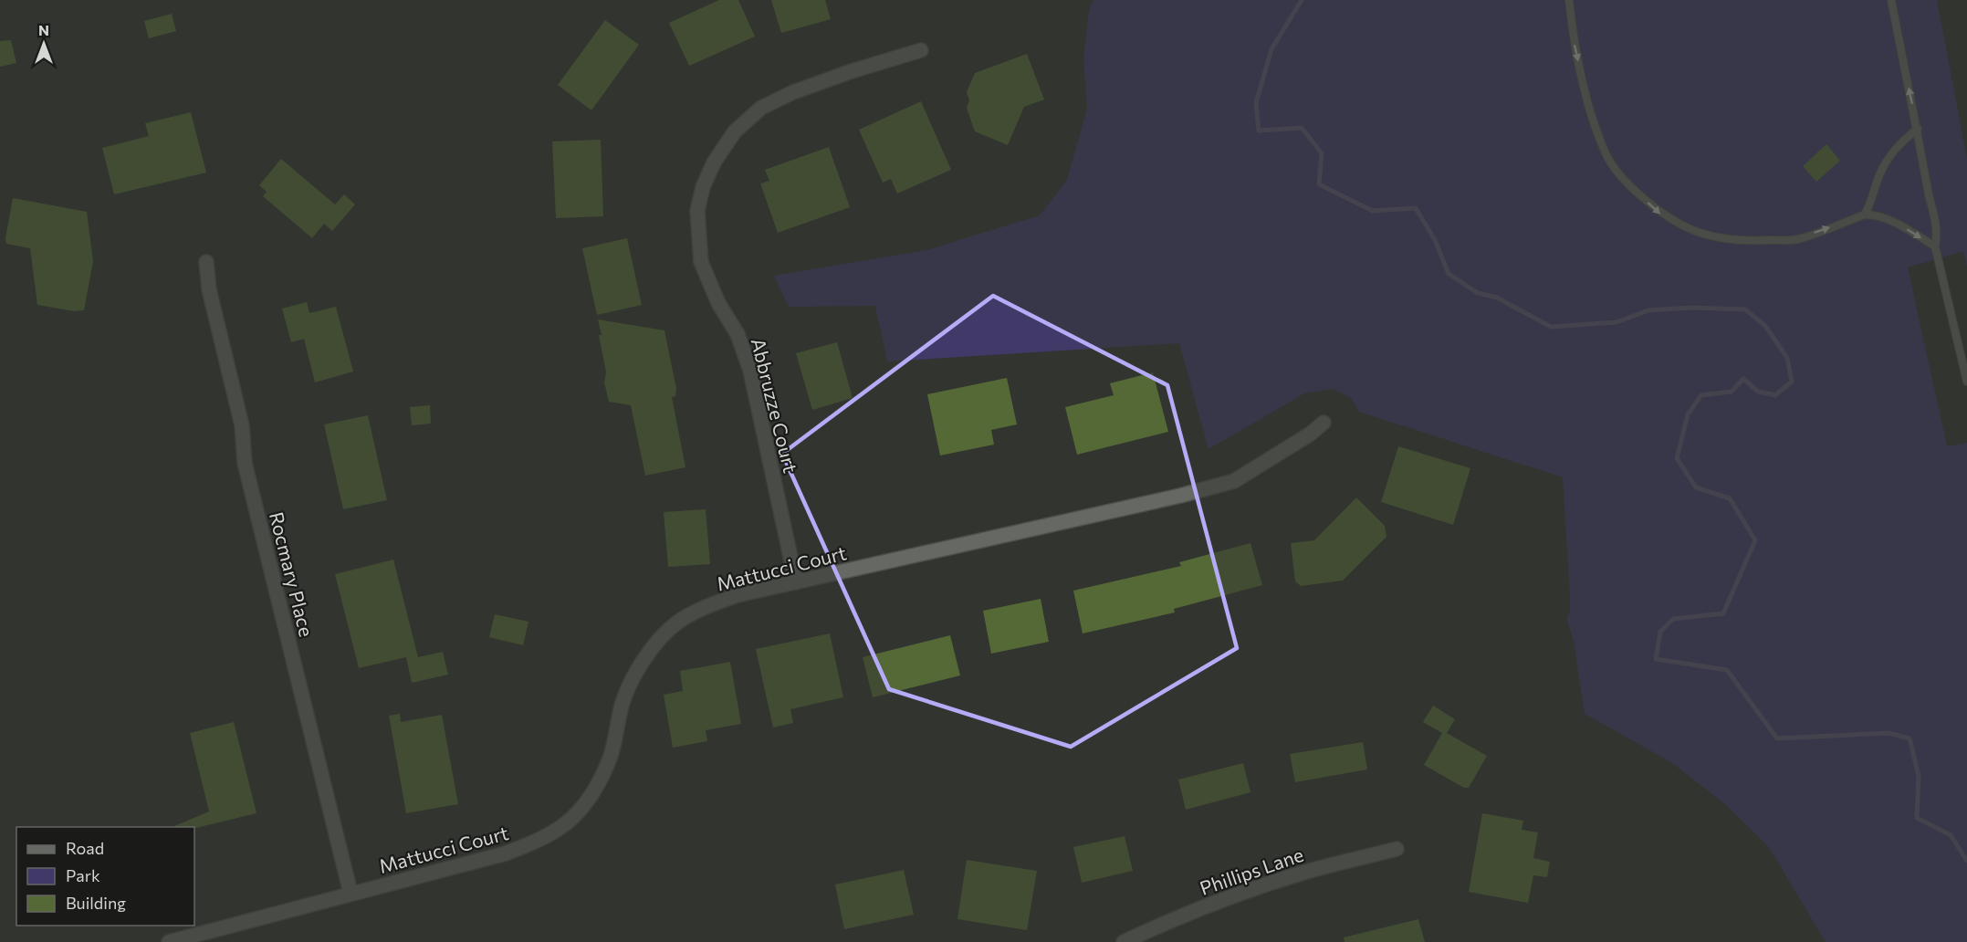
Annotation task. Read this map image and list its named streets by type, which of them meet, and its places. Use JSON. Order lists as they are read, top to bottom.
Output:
{
  "streets": {
    "street": [
      "Abbruzze Court",
      "Mattucci Court",
      "Rocmary Place",
      "Phillips Lane"
    ]
  },
  "crossings": [
    ["Abbruzze Court", "Mattucci Court"],
    ["Mattucci Court", "Rocmary Place"]
  ],
  "legend": ["Road", "Park", "Building"],
  "north": "top"
}
